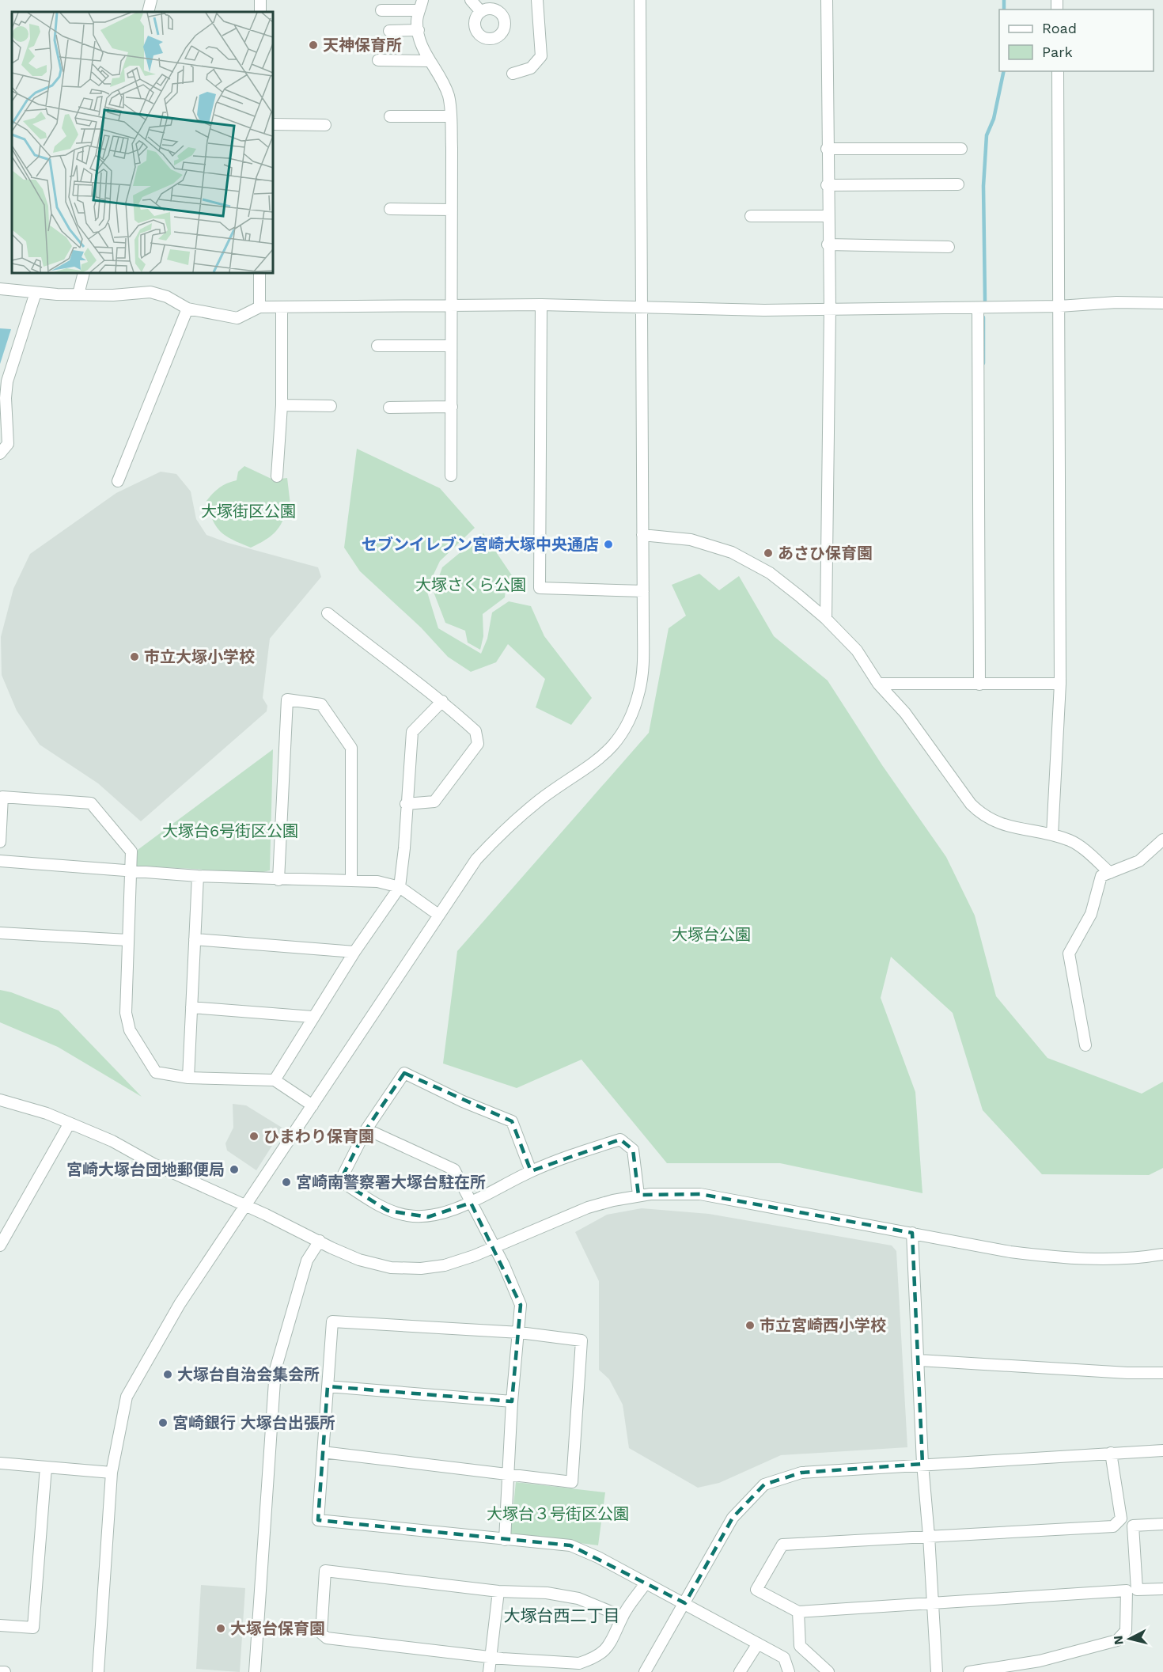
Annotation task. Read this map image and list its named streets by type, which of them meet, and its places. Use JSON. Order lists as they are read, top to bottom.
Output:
{
  "districts": ["大塚台西二丁目"],
  "parks": [
    "大塚街区公園",
    "大塚さくら公園",
    "大塚台6号街区公園",
    "大塚台公園",
    "大塚台３号街区公園"
  ],
  "places": [
    "天神保育所",
    "セブンイレブン宮崎大塚中央通店",
    "あさひ保育園",
    "市立大塚小学校",
    "ひまわり保育園",
    "宮崎大塚台団地郵便局",
    "宮崎南警察署大塚台駐在所",
    "市立宮崎西小学校",
    "大塚台自治会集会所",
    "宮崎銀行 大塚台出張所",
    "大塚台保育園"
  ],
  "legend": ["Road", "Park"],
  "north": "left"
}
